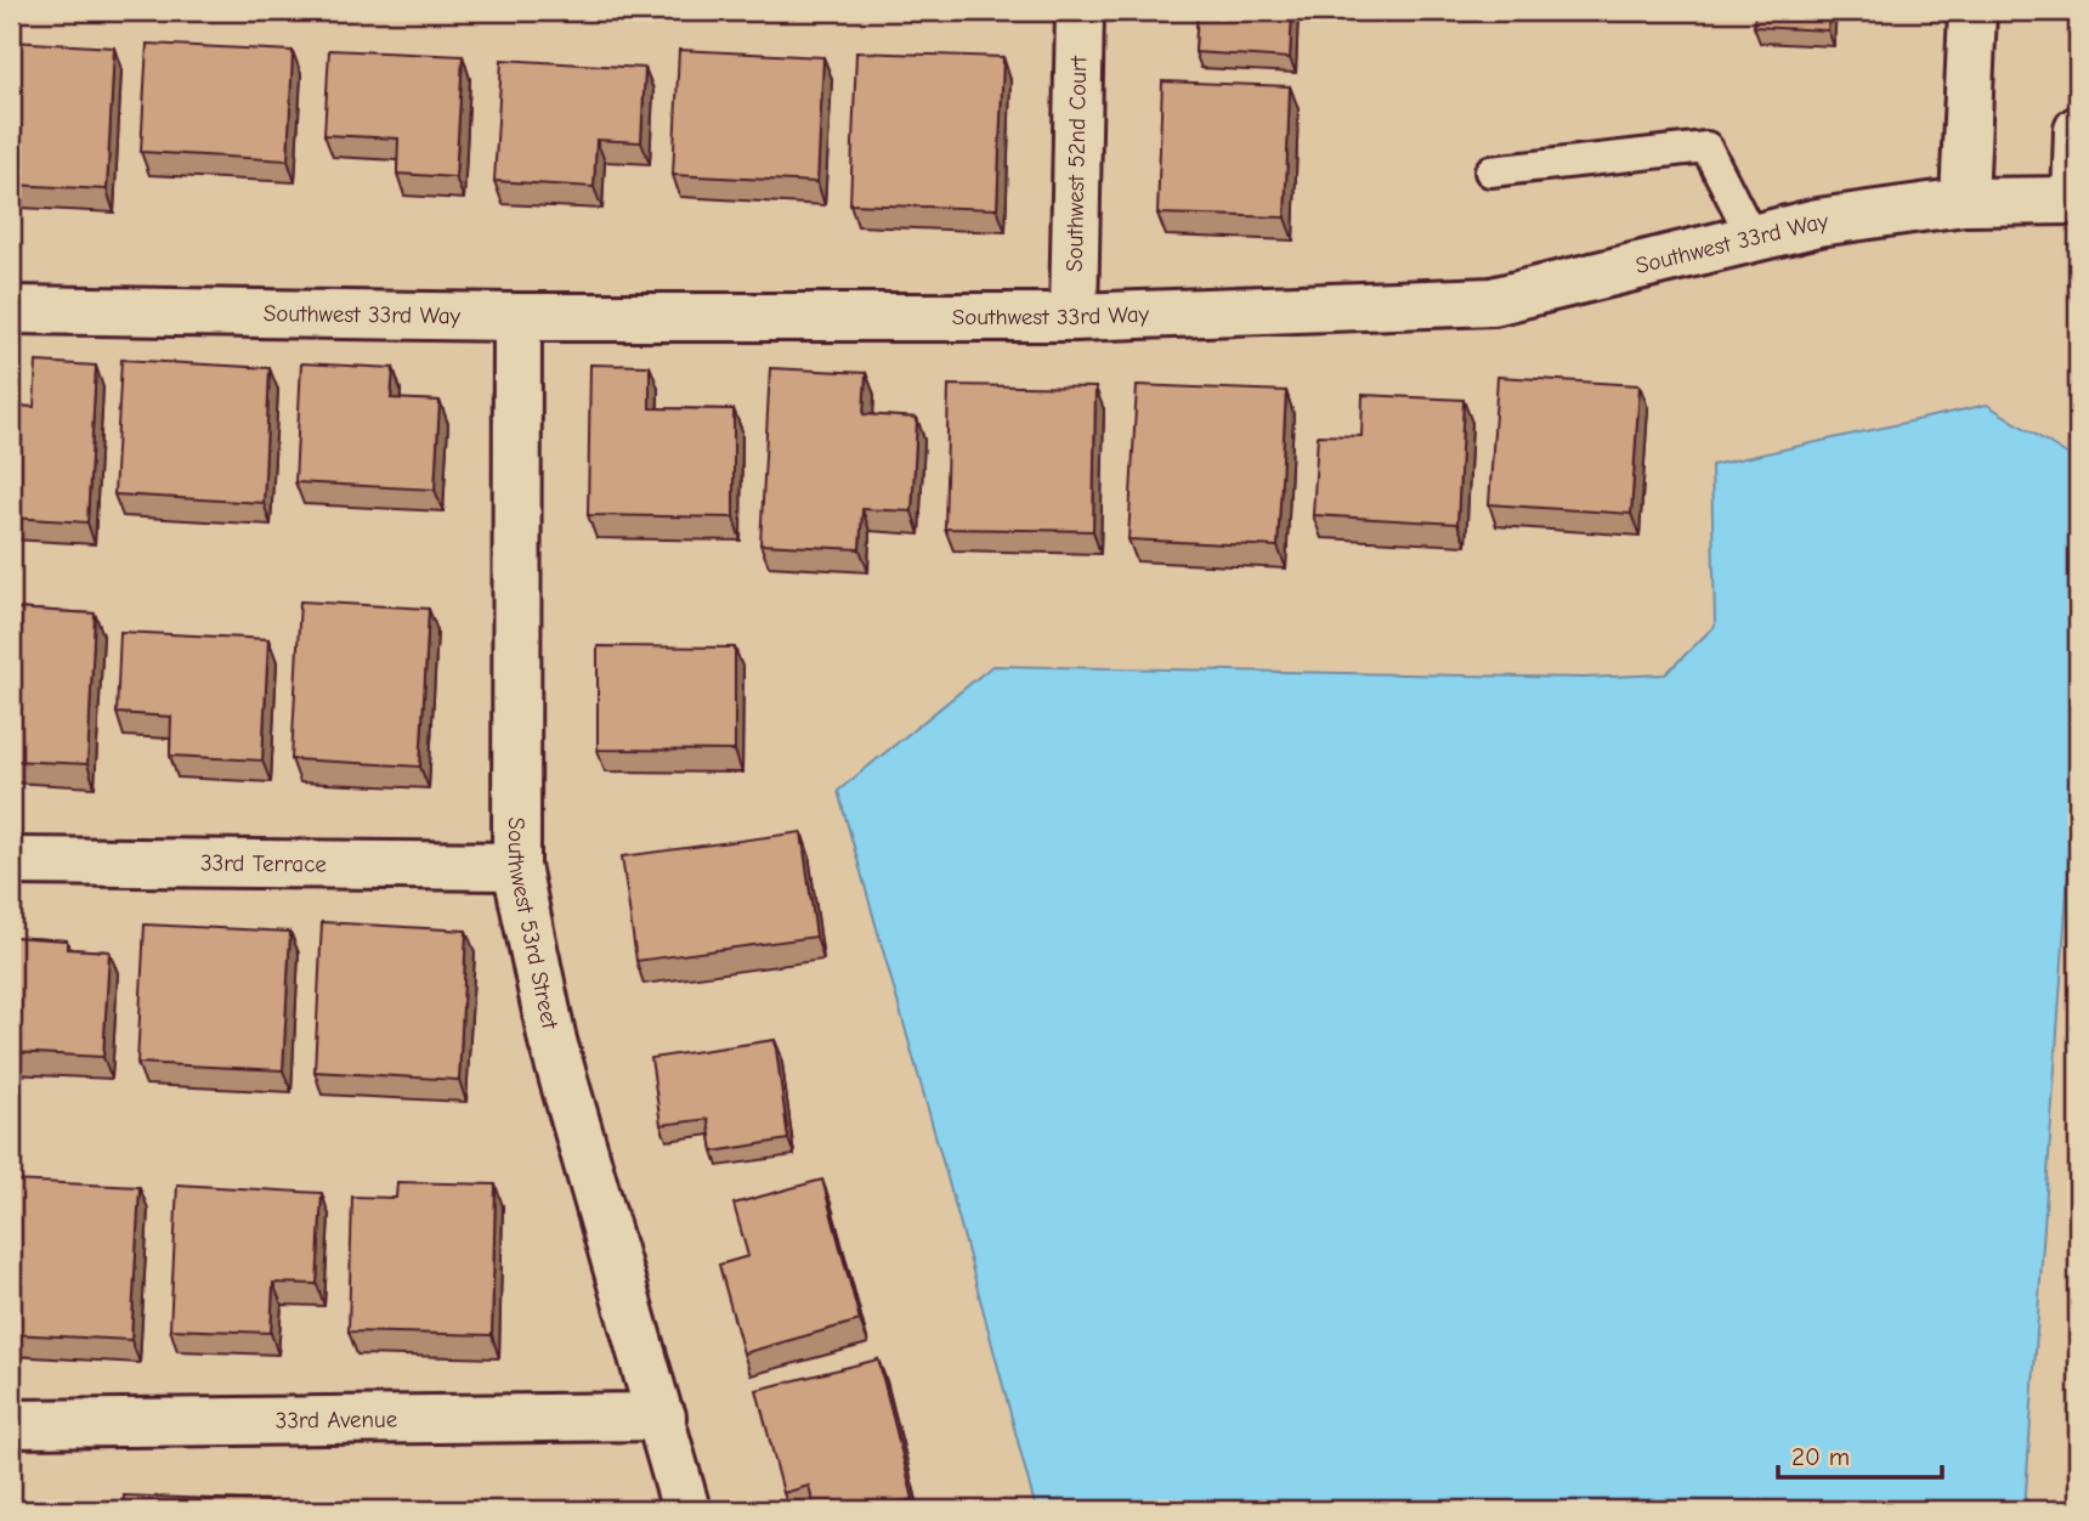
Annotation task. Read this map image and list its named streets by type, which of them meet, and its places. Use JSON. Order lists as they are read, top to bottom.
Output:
{
  "streets": {
    "street": [
      "Southwest 52nd Court",
      "Southwest 33rd Way",
      "33rd Terrace",
      "Southwest 53rd Street",
      "33rd Avenue"
    ]
  },
  "crossings": [
    ["Southwest 52nd Court", "Southwest 33rd Way"],
    ["Southwest 33rd Way", "Southwest 53rd Street"],
    ["33rd Terrace", "Southwest 53rd Street"],
    ["Southwest 53rd Street", "33rd Avenue"]
  ],
  "scale_bar": "20 m"
}
